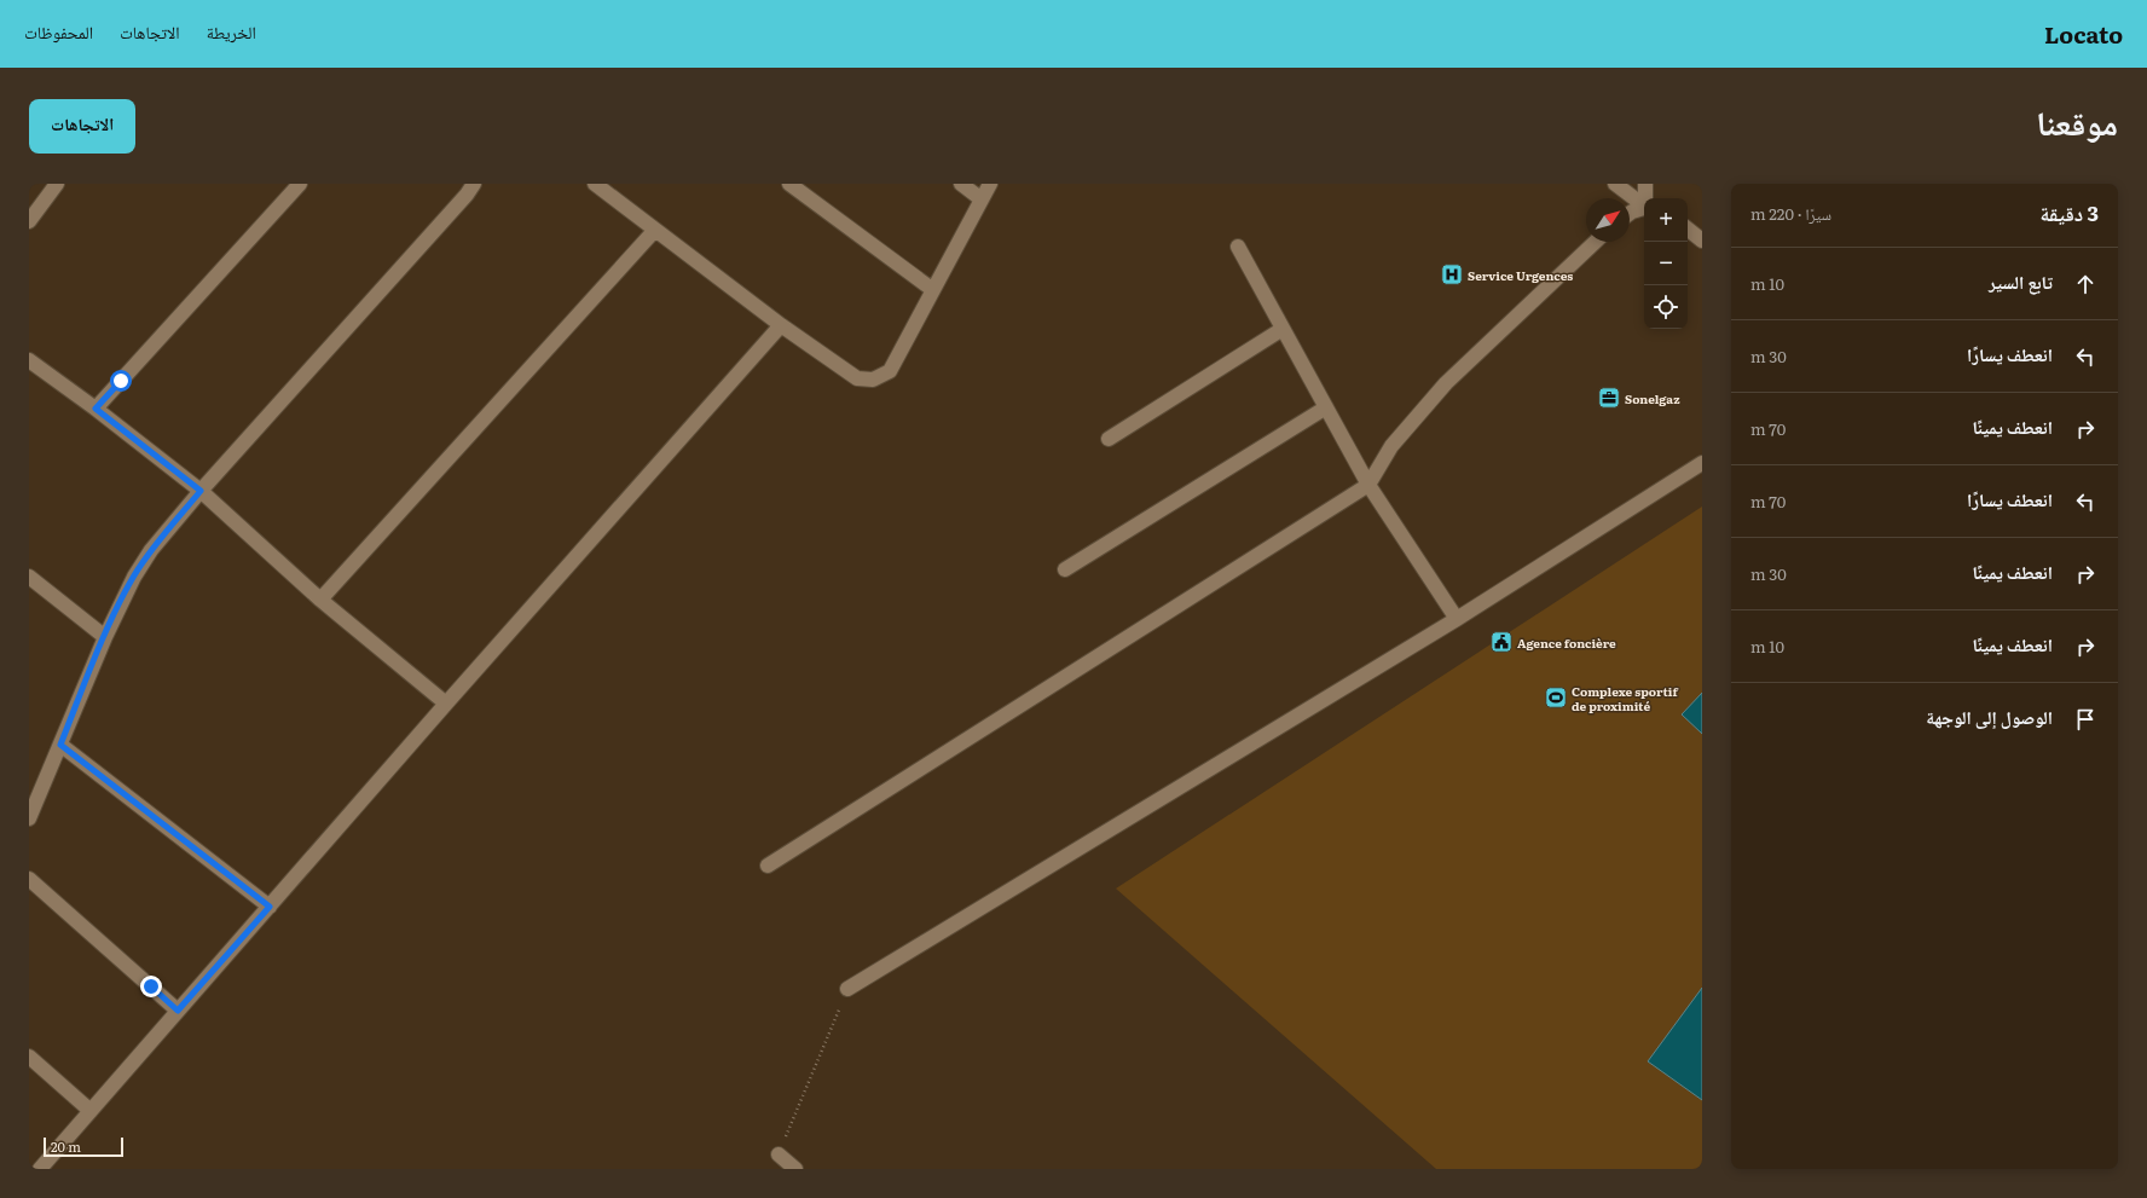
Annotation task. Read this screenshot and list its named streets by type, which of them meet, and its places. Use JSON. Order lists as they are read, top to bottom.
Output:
{
  "places": {
    "hospital": ["Service Urgences"],
    "office": ["Sonelgaz"],
    "public building": ["Agence foncière"],
    "sports": ["Complexe sportif de proximité"]
  },
  "scale_bar": "20 m",
  "north": "top right",
  "page": {
    "header": "Locato",
    "nav": ["الخريطة", "الاتجاهات", "المحفوظات"],
    "title": "موقعنا",
    "buttons": "الاتجاهات",
    "heading": ["3 دقيقة", "سيرًا · 220 m"],
    "map_buttons": ["+", "−"],
    "list": [
      ["تابع السير", "10 m"],
      ["انعطف يسارًا", "30 m"],
      ["انعطف يمينًا", "70 m"],
      ["انعطف يسارًا", "70 m"],
      ["انعطف يمينًا", "30 m"],
      ["انعطف يمينًا", "10 m"],
      "الوصول إلى الوجهة"
    ],
    "scale": "20 m"
  }
}
